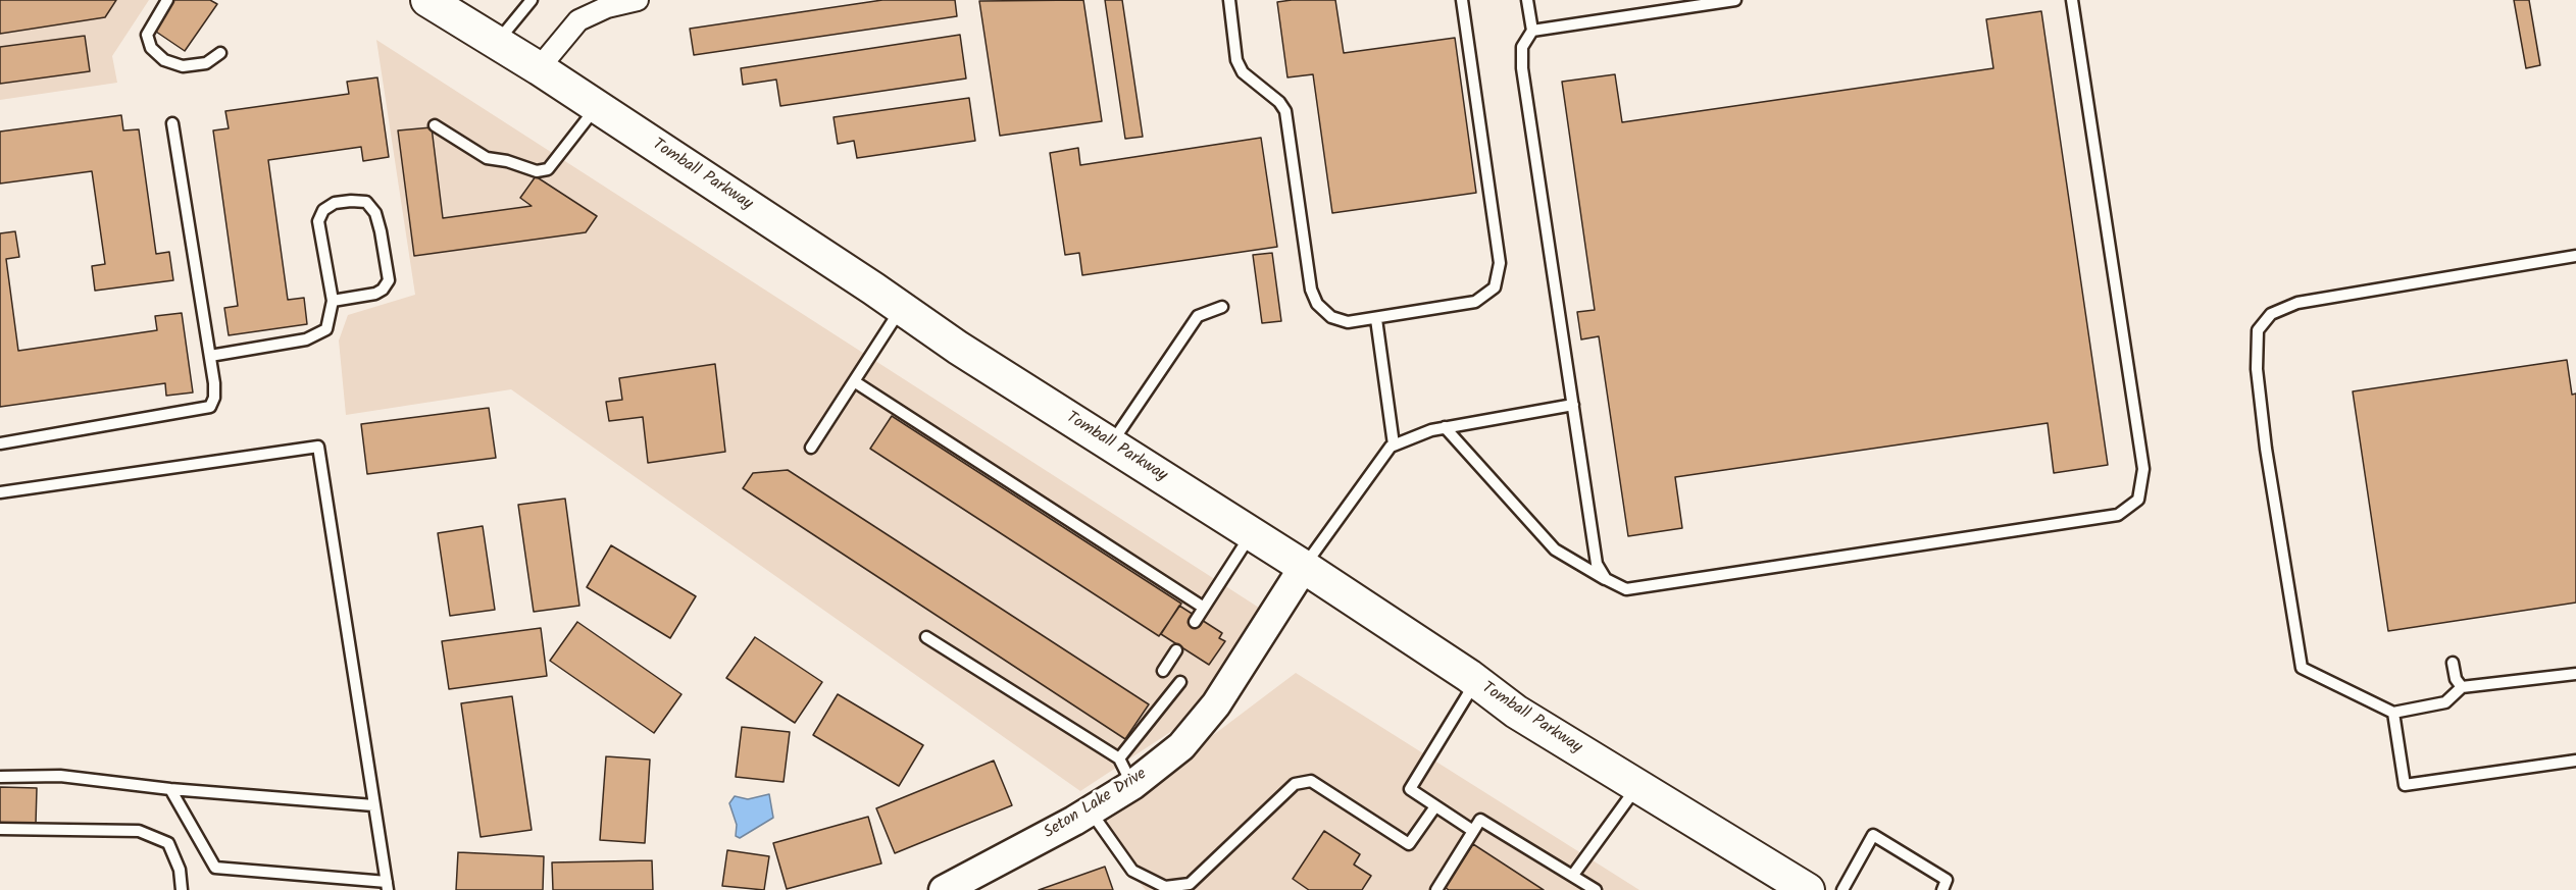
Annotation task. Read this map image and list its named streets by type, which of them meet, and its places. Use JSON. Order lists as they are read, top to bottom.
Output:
{
  "streets": {
    "main road": ["Tomball Parkway"],
    "street": ["Seton Lake Drive"]
  },
  "crossings": [
    ["Tomball Parkway", "Seton Lake Drive"]
  ]
}
